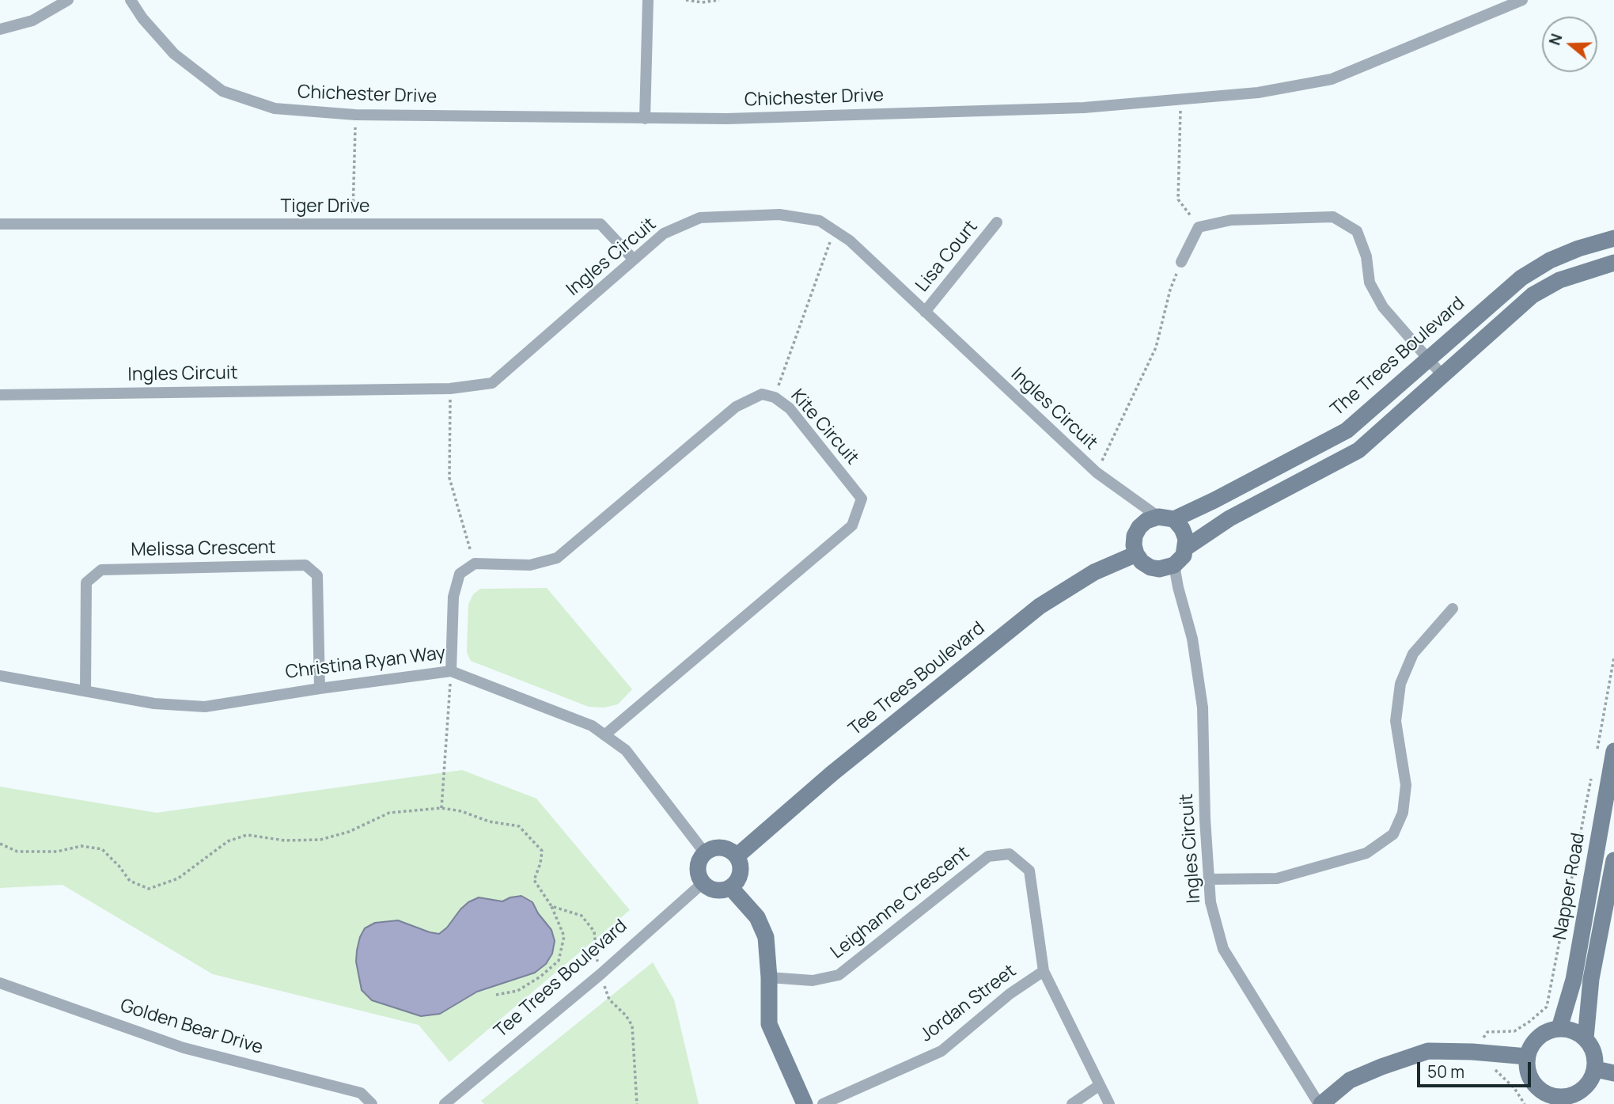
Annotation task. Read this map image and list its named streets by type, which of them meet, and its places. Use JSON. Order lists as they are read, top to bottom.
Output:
{
  "streets": {
    "street": [
      "Chichester Drive",
      "Tiger Drive",
      "Lisa Court",
      "Ingles Circuit",
      "The Trees Boulevard",
      "Kite Circuit",
      "Melissa Crescent",
      "Christina Ryan Way",
      "Tee Trees Boulevard",
      "Napper Road",
      "Leighanne Crescent",
      "Jordan Street",
      "Golden Bear Drive"
    ]
  },
  "crossings": [
    ["Tiger Drive", "Ingles Circuit"],
    ["Lisa Court", "Ingles Circuit"],
    ["Ingles Circuit", "The Trees Boulevard"],
    ["Ingles Circuit", "Tee Trees Boulevard"],
    ["The Trees Boulevard", "Tee Trees Boulevard"],
    ["Kite Circuit", "Christina Ryan Way"],
    ["Melissa Crescent", "Christina Ryan Way"],
    ["Christina Ryan Way", "Tee Trees Boulevard"],
    ["Leighanne Crescent", "Jordan Street"]
  ],
  "scale_bar": "50 m",
  "north": "left"
}
